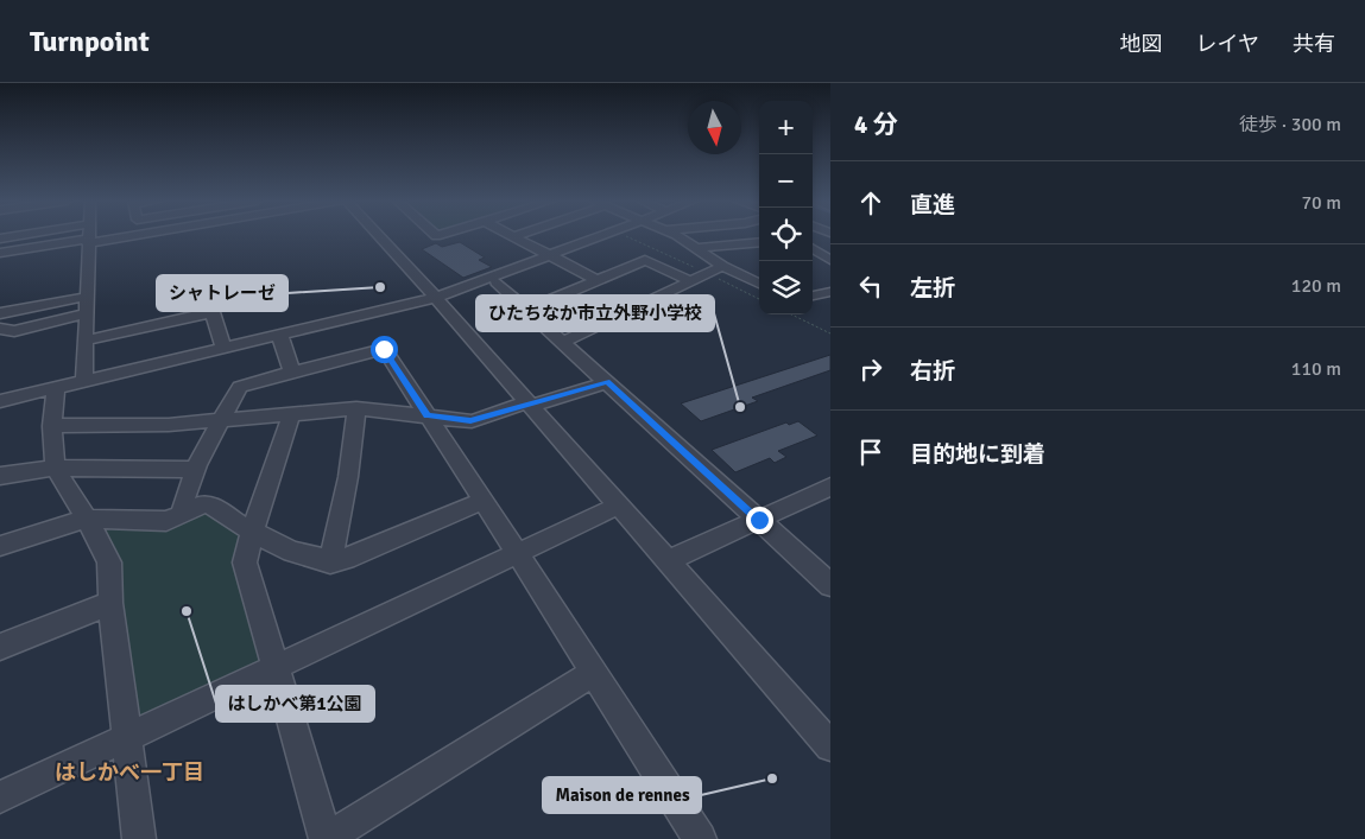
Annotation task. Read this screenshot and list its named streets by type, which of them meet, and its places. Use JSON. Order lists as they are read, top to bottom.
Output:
{
  "districts": ["はしかべ一丁目"],
  "places": [
    "シャトレーゼ",
    "ひたちなか市立外野小学校",
    "はしかべ第1公園",
    "Maison de rennes"
  ],
  "north": "bottom",
  "page": {
    "header": "Turnpoint",
    "nav": ["地図", "レイヤ", "共有"],
    "heading": ["4 分", "徒歩 · 300 m"],
    "map_buttons": ["+", "−"],
    "list": [
      ["直進", "70 m"],
      ["左折", "120 m"],
      ["右折", "110 m"],
      "目的地に到着"
    ]
  }
}
